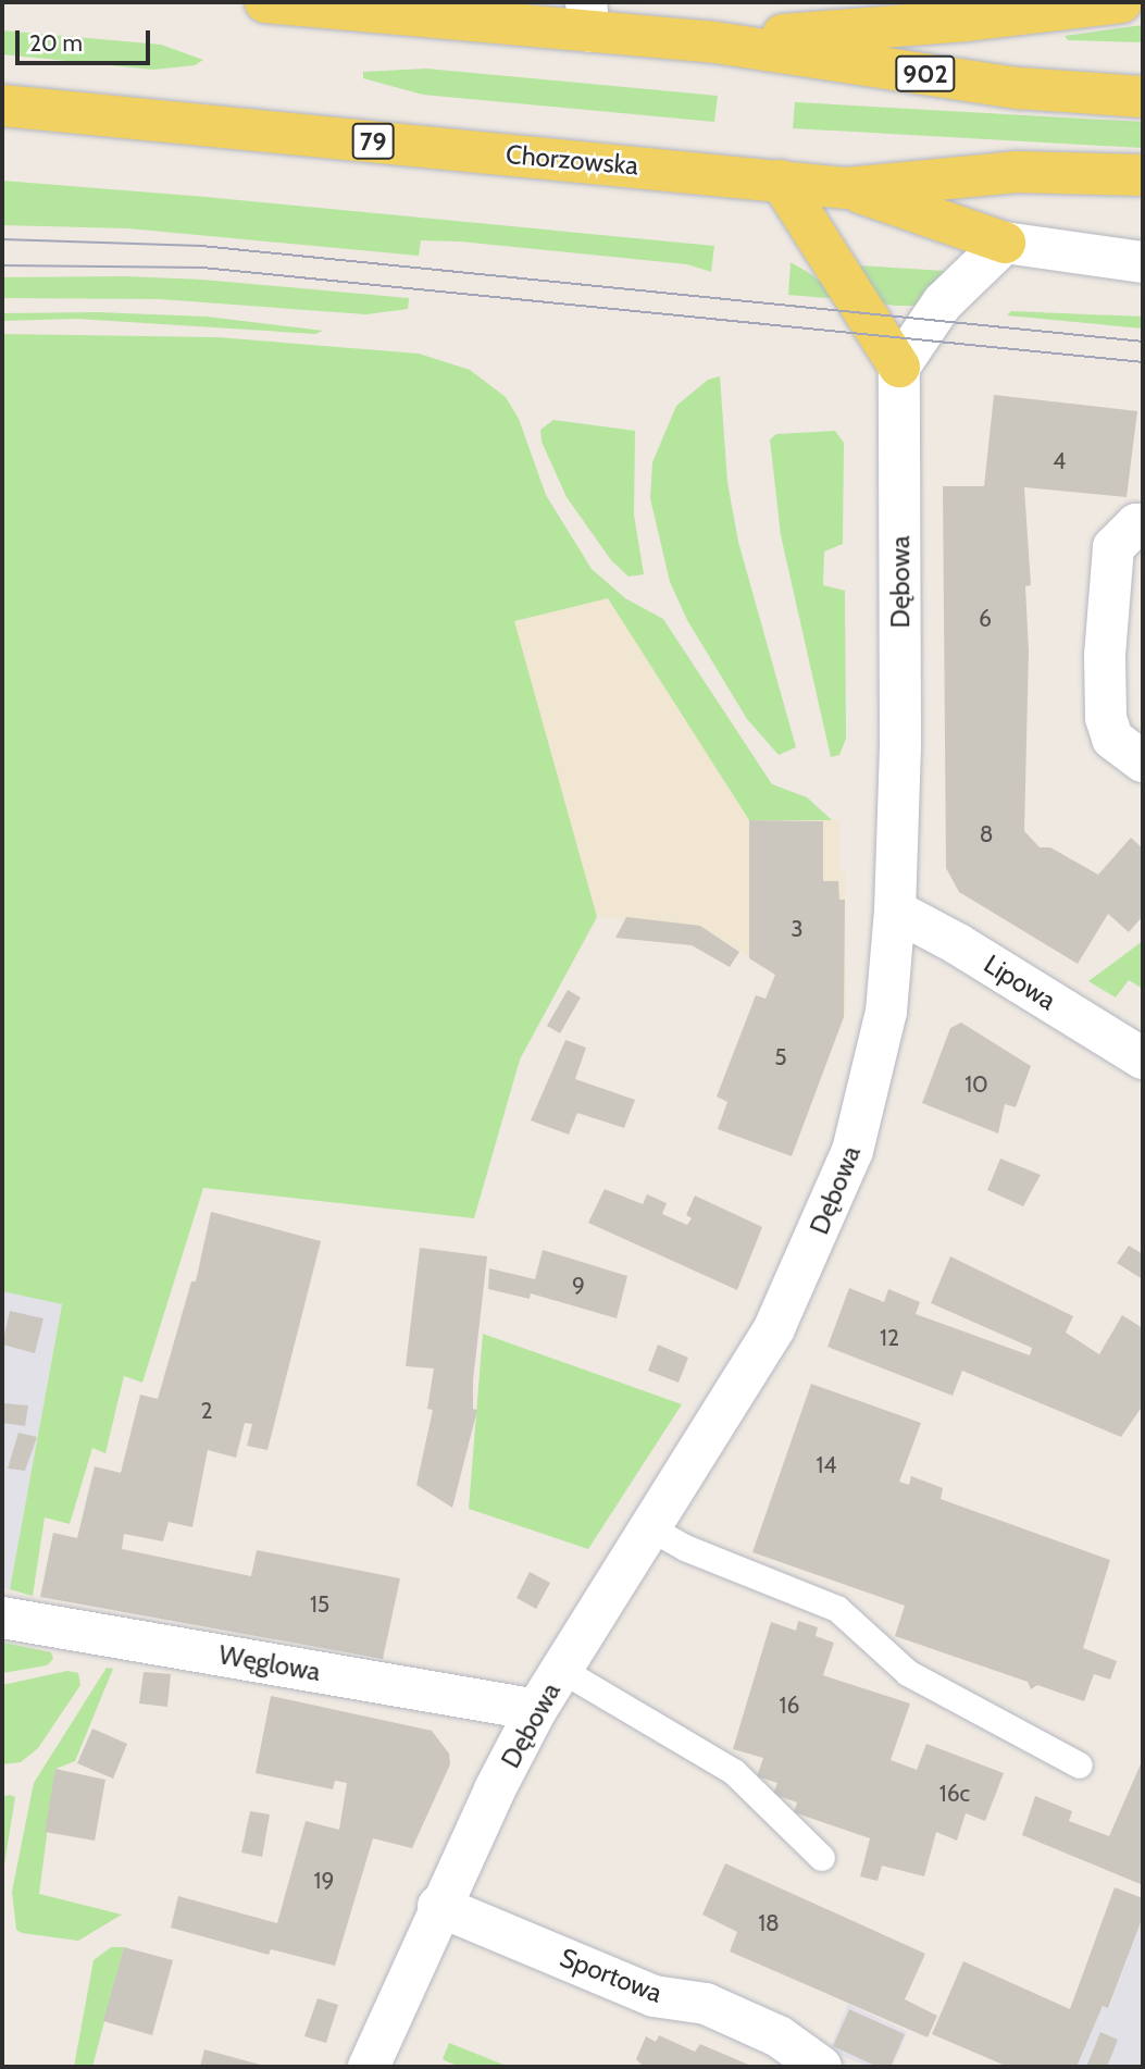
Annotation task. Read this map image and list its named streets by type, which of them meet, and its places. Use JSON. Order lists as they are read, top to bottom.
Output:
{
  "streets": {
    "main road": ["902", "79", "Chorzowska"],
    "street": [
      "Dębowa",
      "Lipowa",
      "Węglowa",
      "Sportowa"
    ]
  },
  "crossings": [
    ["79", "Chorzowska"],
    ["Dębowa", "Lipowa"],
    ["Dębowa", "Węglowa"],
    ["Dębowa", "Sportowa"]
  ],
  "house_numbers": [
    "4",
    "6",
    "8",
    "3",
    "5",
    "10",
    "9",
    "12",
    "2",
    "14",
    "15",
    "16",
    "16c",
    "19",
    "18"
  ],
  "scale_bar": "20 m"
}
